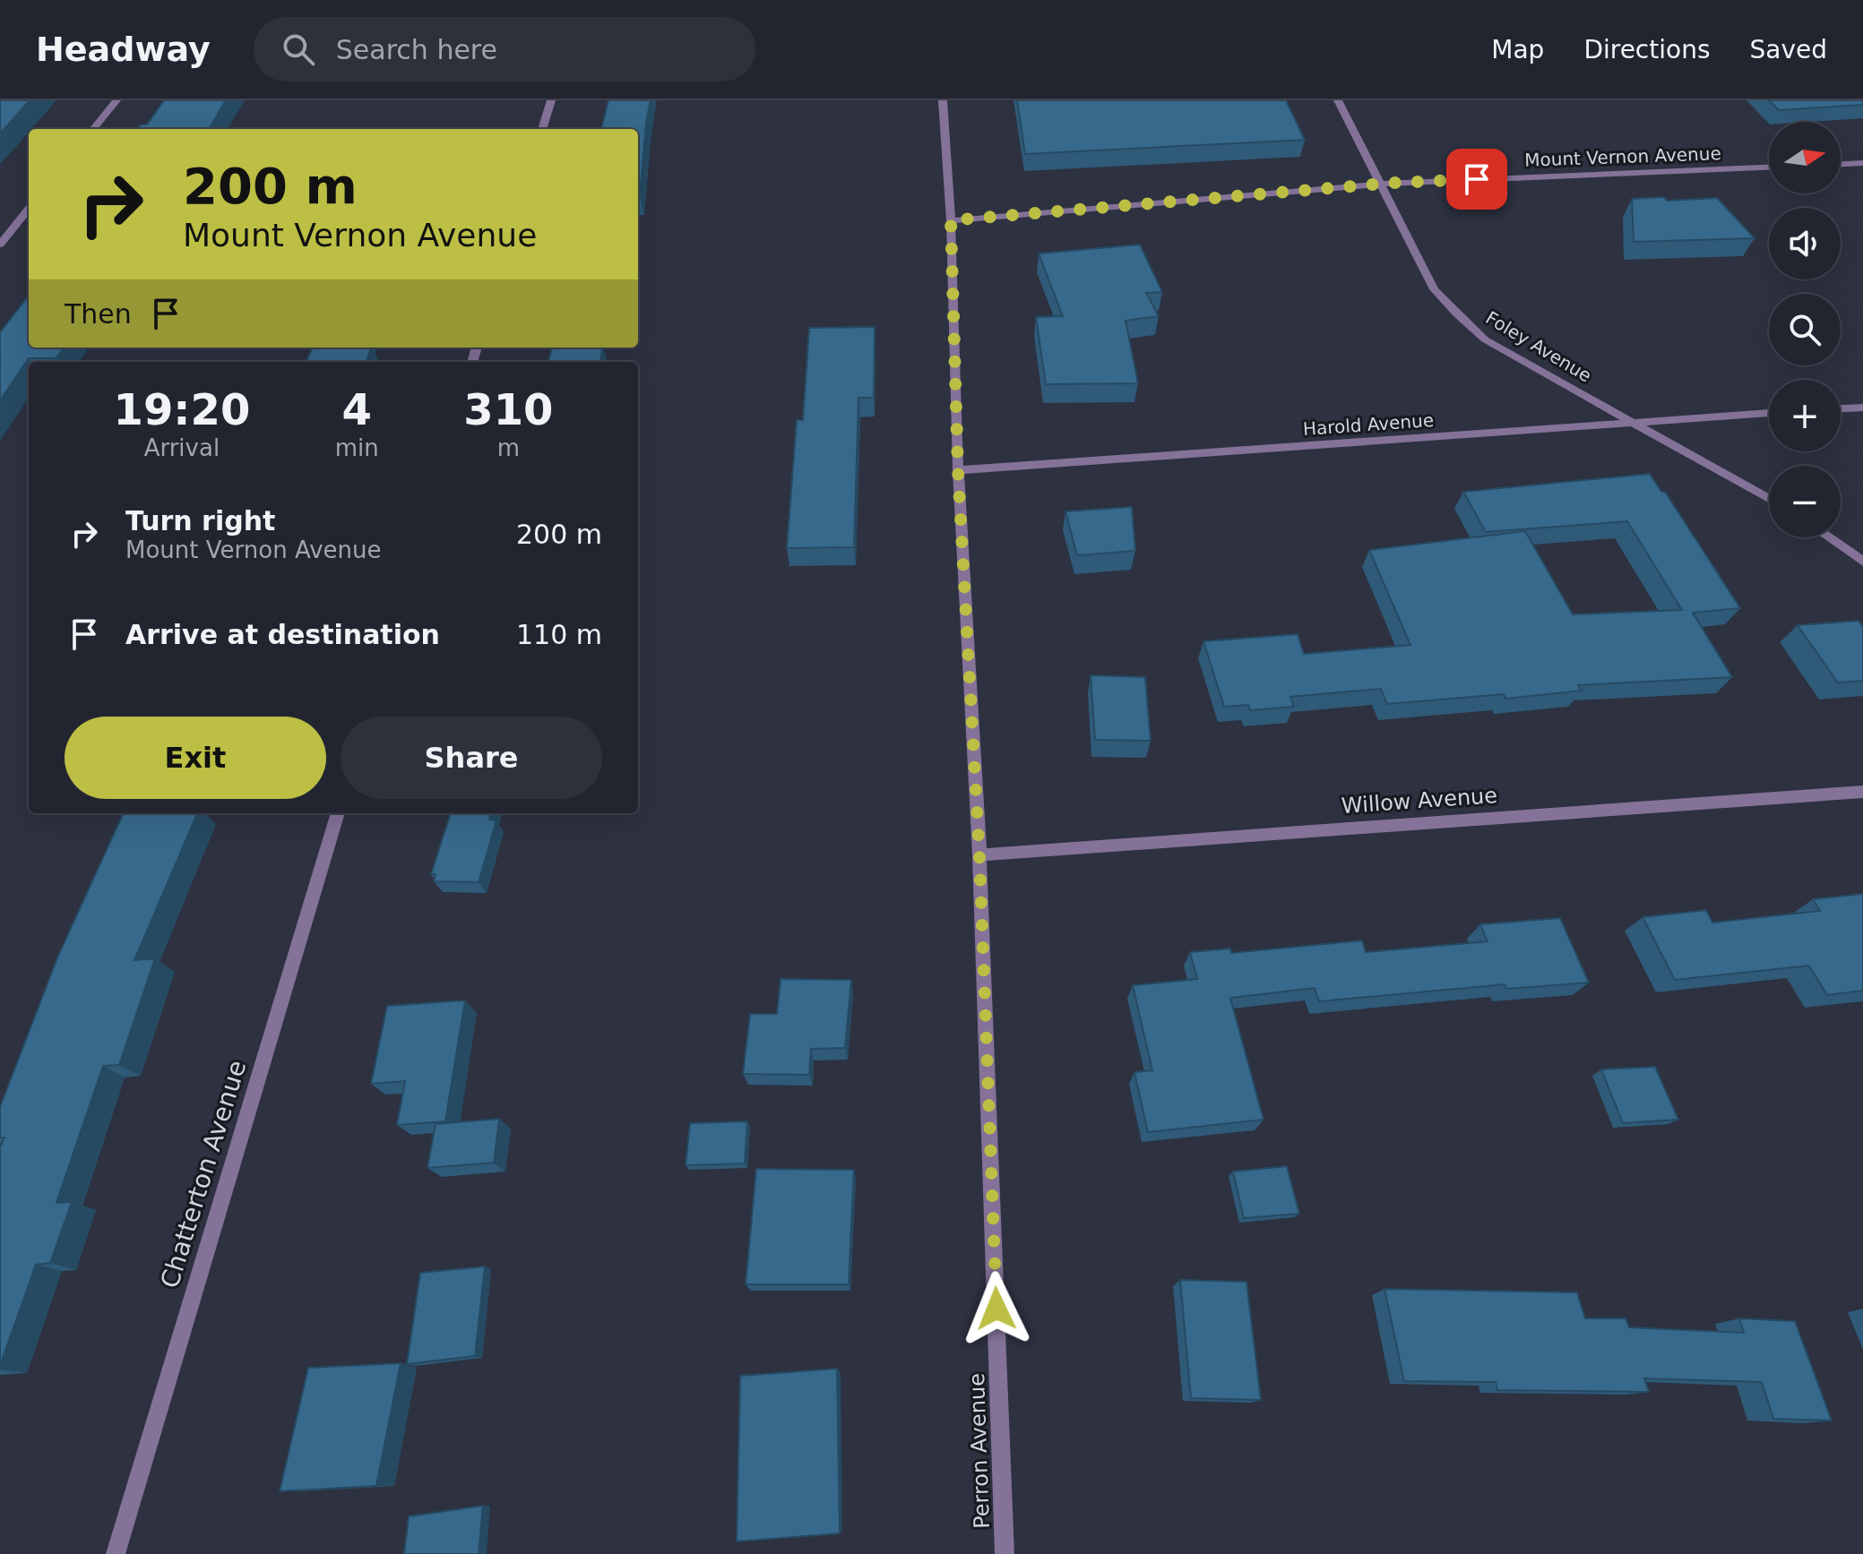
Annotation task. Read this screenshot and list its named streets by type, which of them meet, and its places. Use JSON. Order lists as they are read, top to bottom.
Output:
{
  "streets": {
    "street": [
      "Mount Vernon Avenue",
      "Foley Avenue",
      "Harold Avenue",
      "Willow Avenue",
      "Chatterton Avenue",
      "Perron Avenue"
    ]
  },
  "crossings": [
    ["Mount Vernon Avenue", "Foley Avenue"],
    ["Mount Vernon Avenue", "Perron Avenue"],
    ["Foley Avenue", "Harold Avenue"],
    ["Harold Avenue", "Perron Avenue"],
    ["Willow Avenue", "Perron Avenue"]
  ],
  "north": "right",
  "page": {
    "header": "Headway",
    "search": "Search here",
    "nav": ["Map", "Directions", "Saved"],
    "map_buttons": ["+", "−"],
    "turn": ["200 m", "Mount Vernon Avenue"],
    "then": "Then",
    "eta": [
      "19:20",
      "Arrival",
      "4",
      "min",
      "310",
      "m"
    ],
    "list": [
      {
        "name": "Turn right",
        "note": "Mount Vernon Avenue",
        "value": "200 m"
      },
      {
        "name": "Arrive at destination",
        "value": "110 m"
      }
    ],
    "buttons": ["Exit", "Share"]
  }
}
